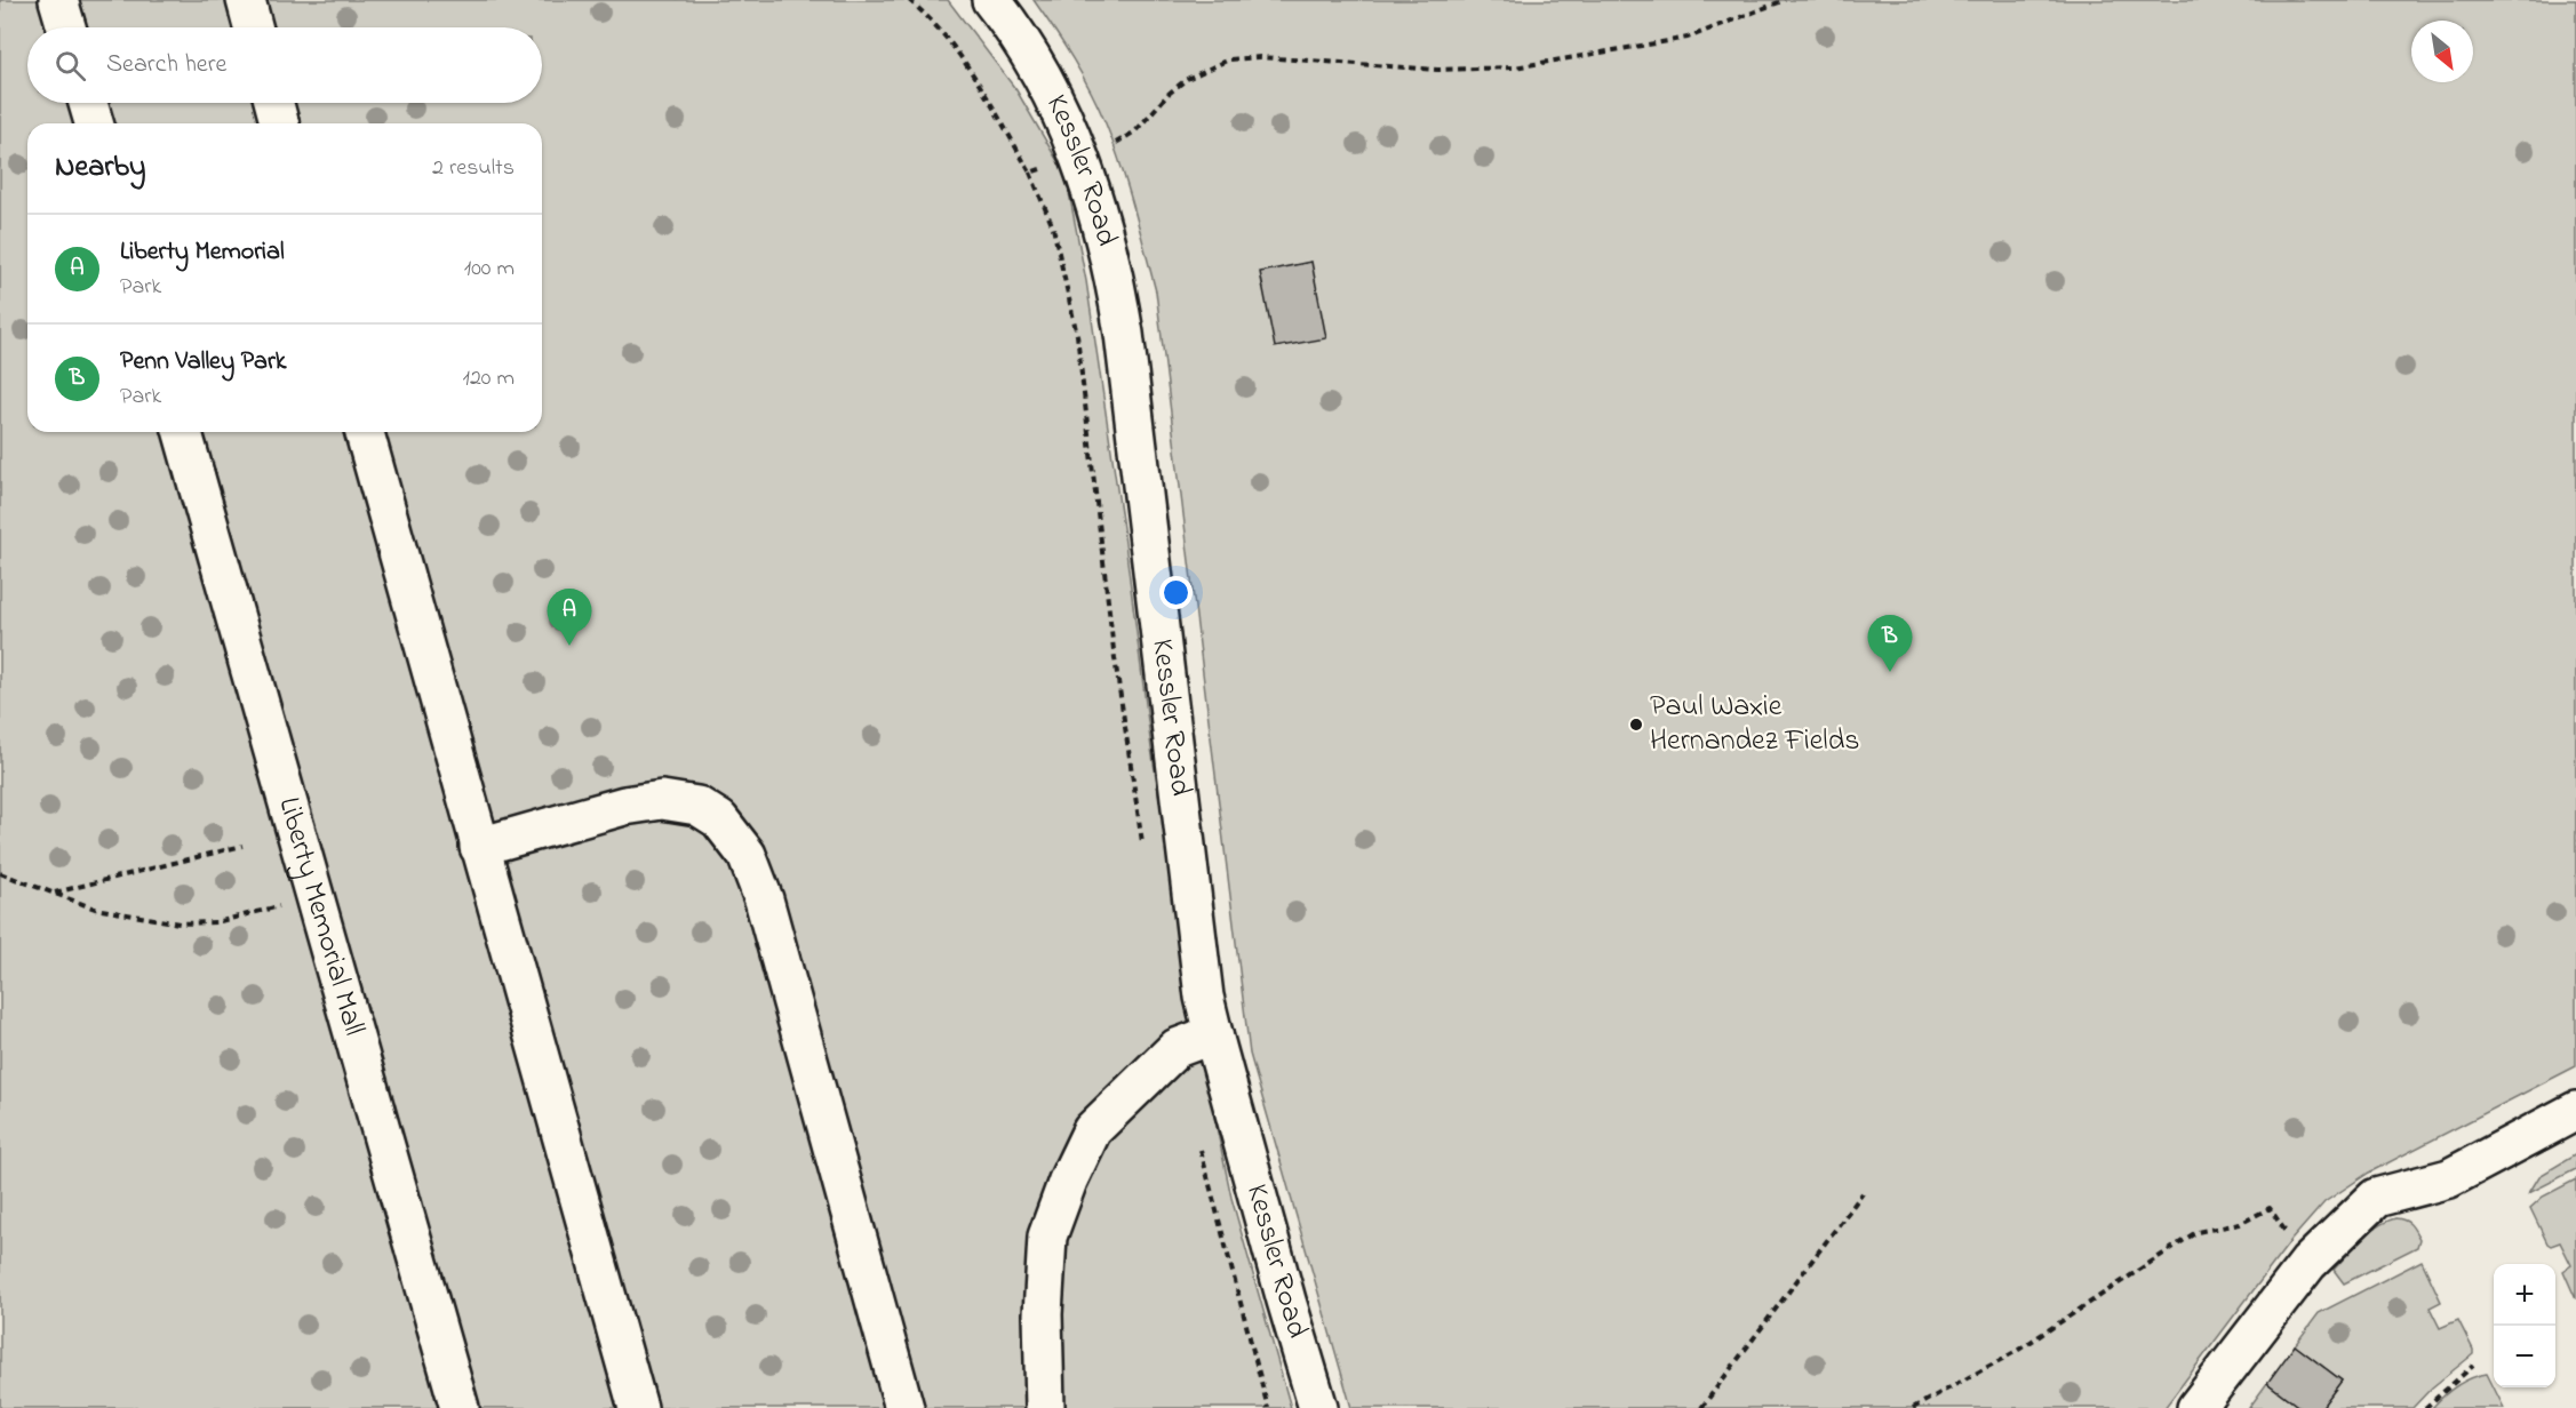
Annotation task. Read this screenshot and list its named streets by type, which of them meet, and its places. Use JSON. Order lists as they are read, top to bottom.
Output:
{
  "streets": {
    "street": ["Kessler Road", "Liberty Memorial Mall"]
  },
  "places": ["Paul Waxie Hernandez Fields"],
  "north": "bottom right",
  "page": {
    "search": "Search here",
    "heading": ["Nearby", "2 results"],
    "list": [
      {
        "mark": "A",
        "name": "Liberty Memorial",
        "note": "Park",
        "value": "100 m"
      },
      {
        "mark": "B",
        "name": "Penn Valley Park",
        "note": "Park",
        "value": "120 m"
      }
    ],
    "pins": ["A", "B"],
    "map_buttons": ["+", "−"]
  }
}
